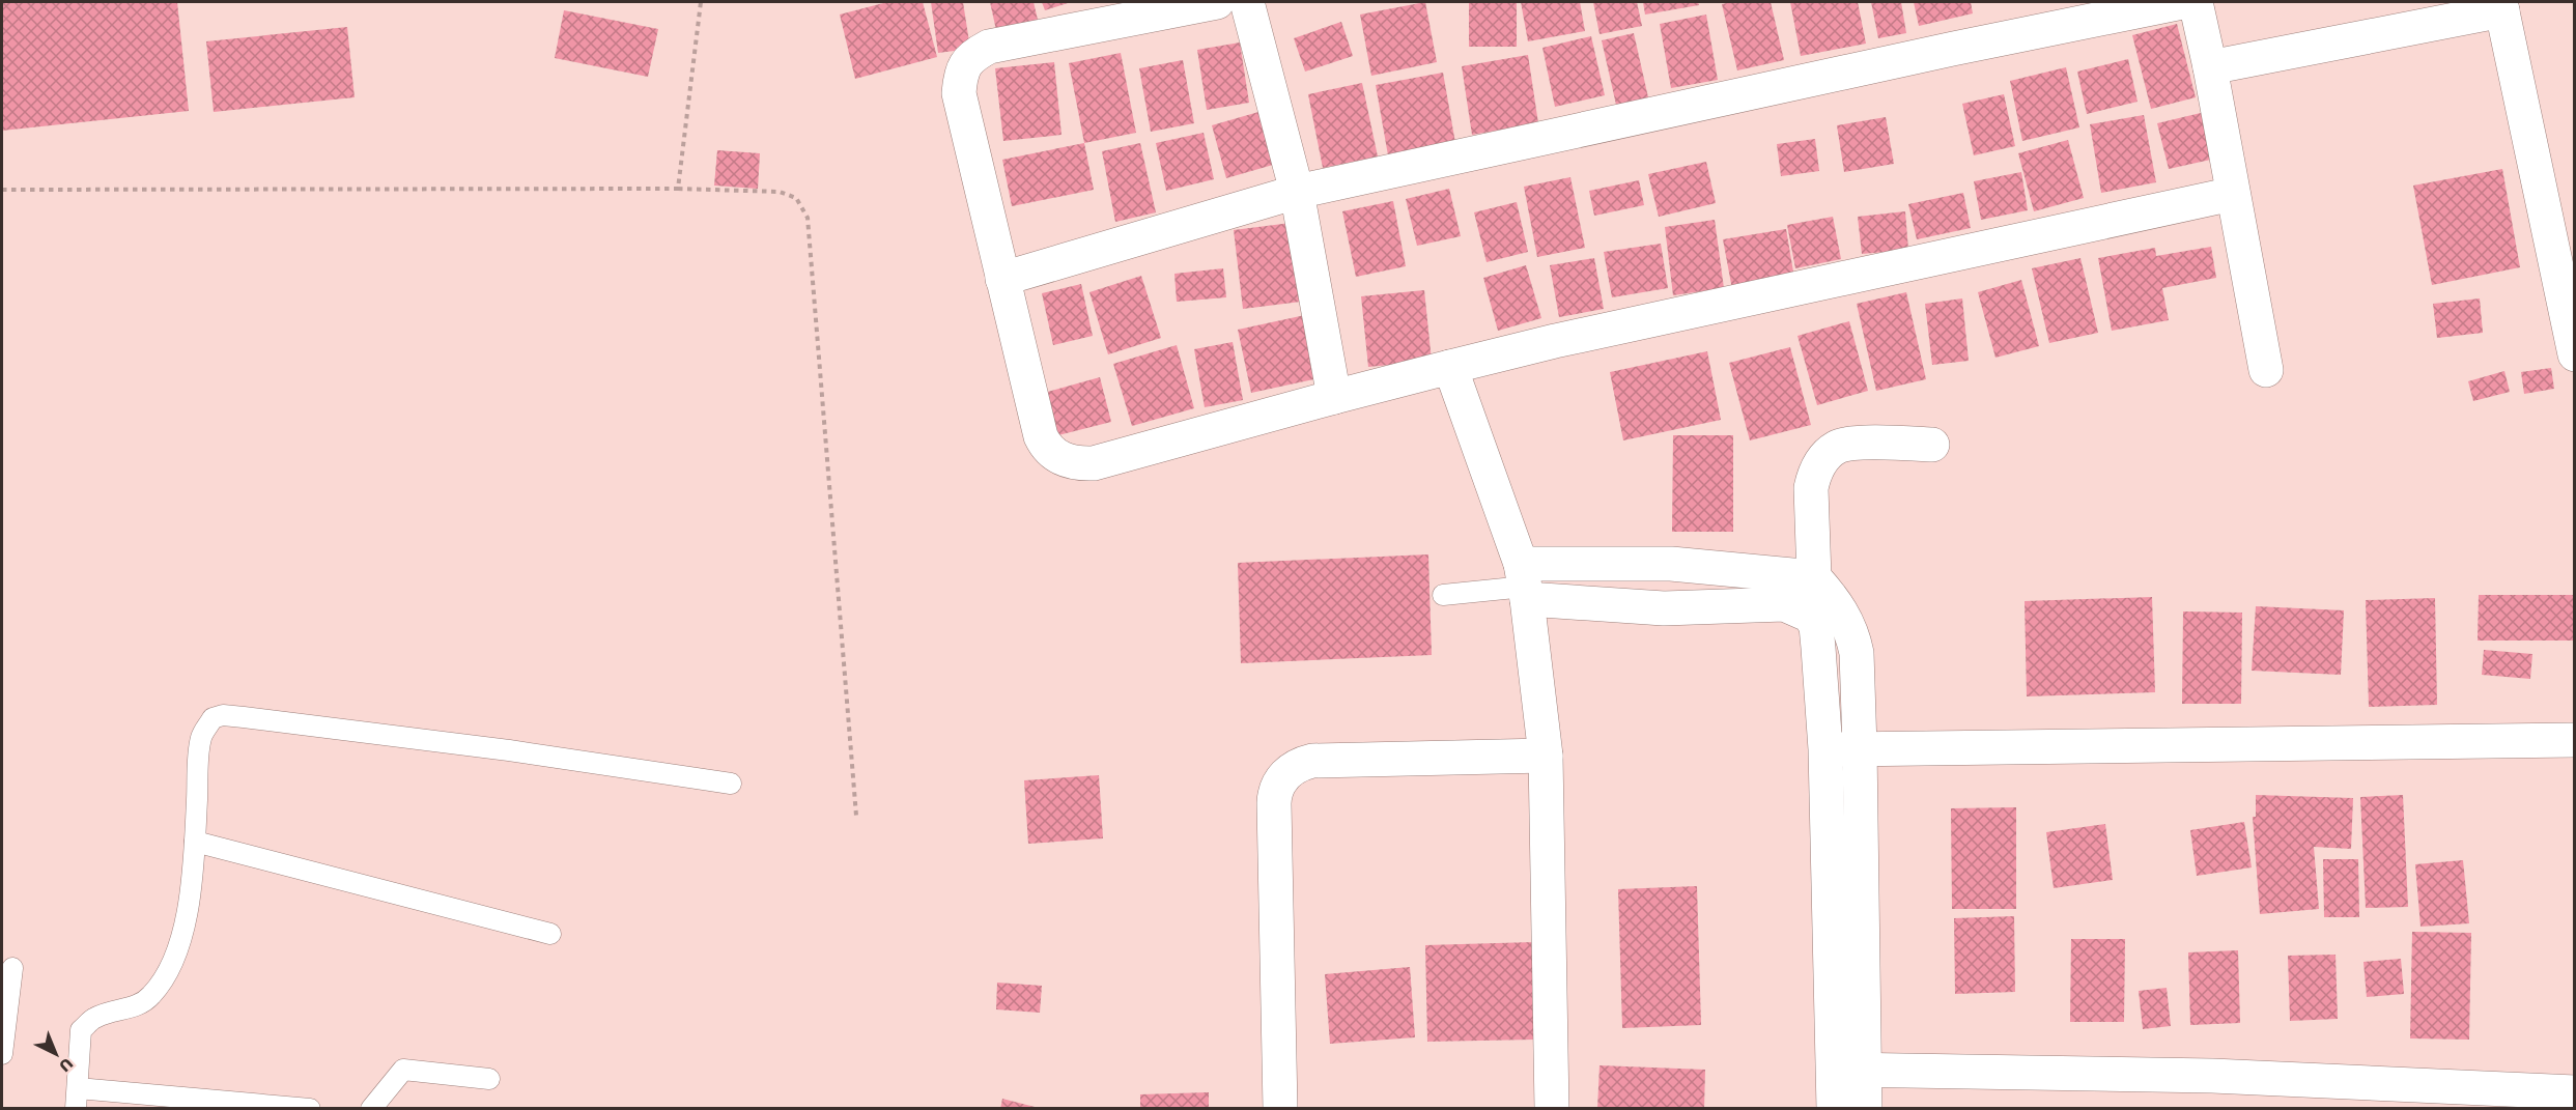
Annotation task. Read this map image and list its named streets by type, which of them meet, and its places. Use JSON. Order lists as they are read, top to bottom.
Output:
{
  "north": "bottom right"
}
